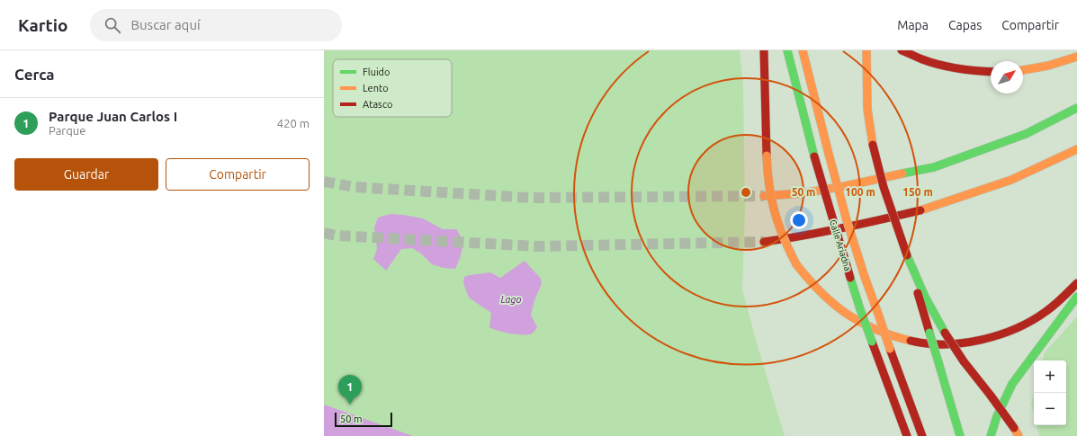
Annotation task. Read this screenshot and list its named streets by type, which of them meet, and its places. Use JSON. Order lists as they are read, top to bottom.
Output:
{
  "streets": {
    "highway": ["Calle Ariadna"]
  },
  "water": ["Lago"],
  "legend": ["Fluido", "Lento", "Atasco"],
  "scale_bar": "50 m",
  "north": "top right",
  "page": {
    "header": "Kartio",
    "search": "Buscar aquí",
    "nav": ["Mapa", "Capas", "Compartir"],
    "heading": "Cerca",
    "list": [
      {
        "mark": "1",
        "name": "Parque Juan Carlos I",
        "note": "Parque",
        "value": "420 m"
      }
    ],
    "buttons": ["Guardar", "Compartir"],
    "map_buttons": ["+", "−"],
    "pins": "1",
    "scale": "50 m"
  },
  "rings": ["50 m", "100 m", "150 m"]
}
